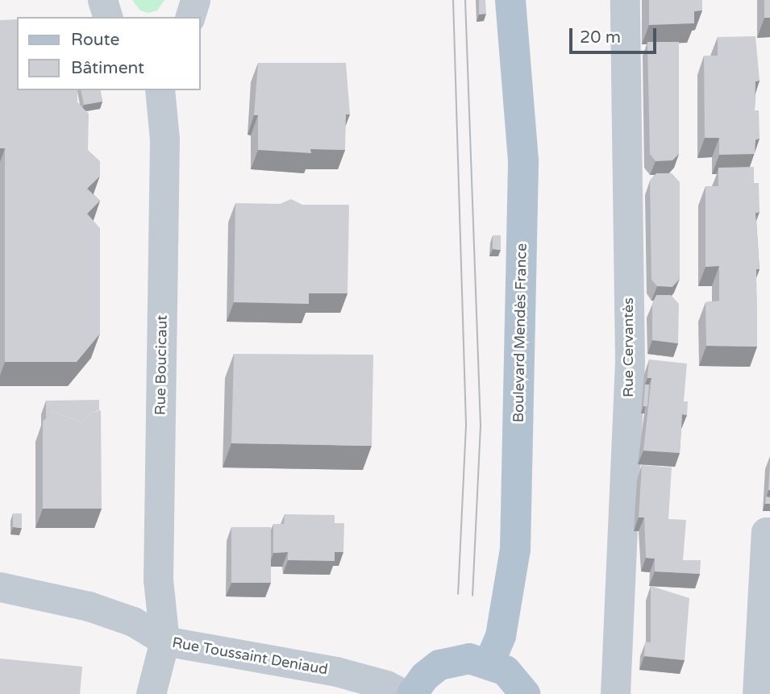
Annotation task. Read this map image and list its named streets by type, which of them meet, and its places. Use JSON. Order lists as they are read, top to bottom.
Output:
{
  "streets": {
    "main road": ["Boulevard Mendès France"],
    "street": ["Rue Cervantès", "Rue Boucicaut", "Rue Toussaint Deniaud"]
  },
  "crossings": [
    ["Rue Boucicaut", "Rue Toussaint Deniaud"]
  ],
  "legend": ["Route", "Bâtiment"],
  "scale_bar": "20 m"
}
